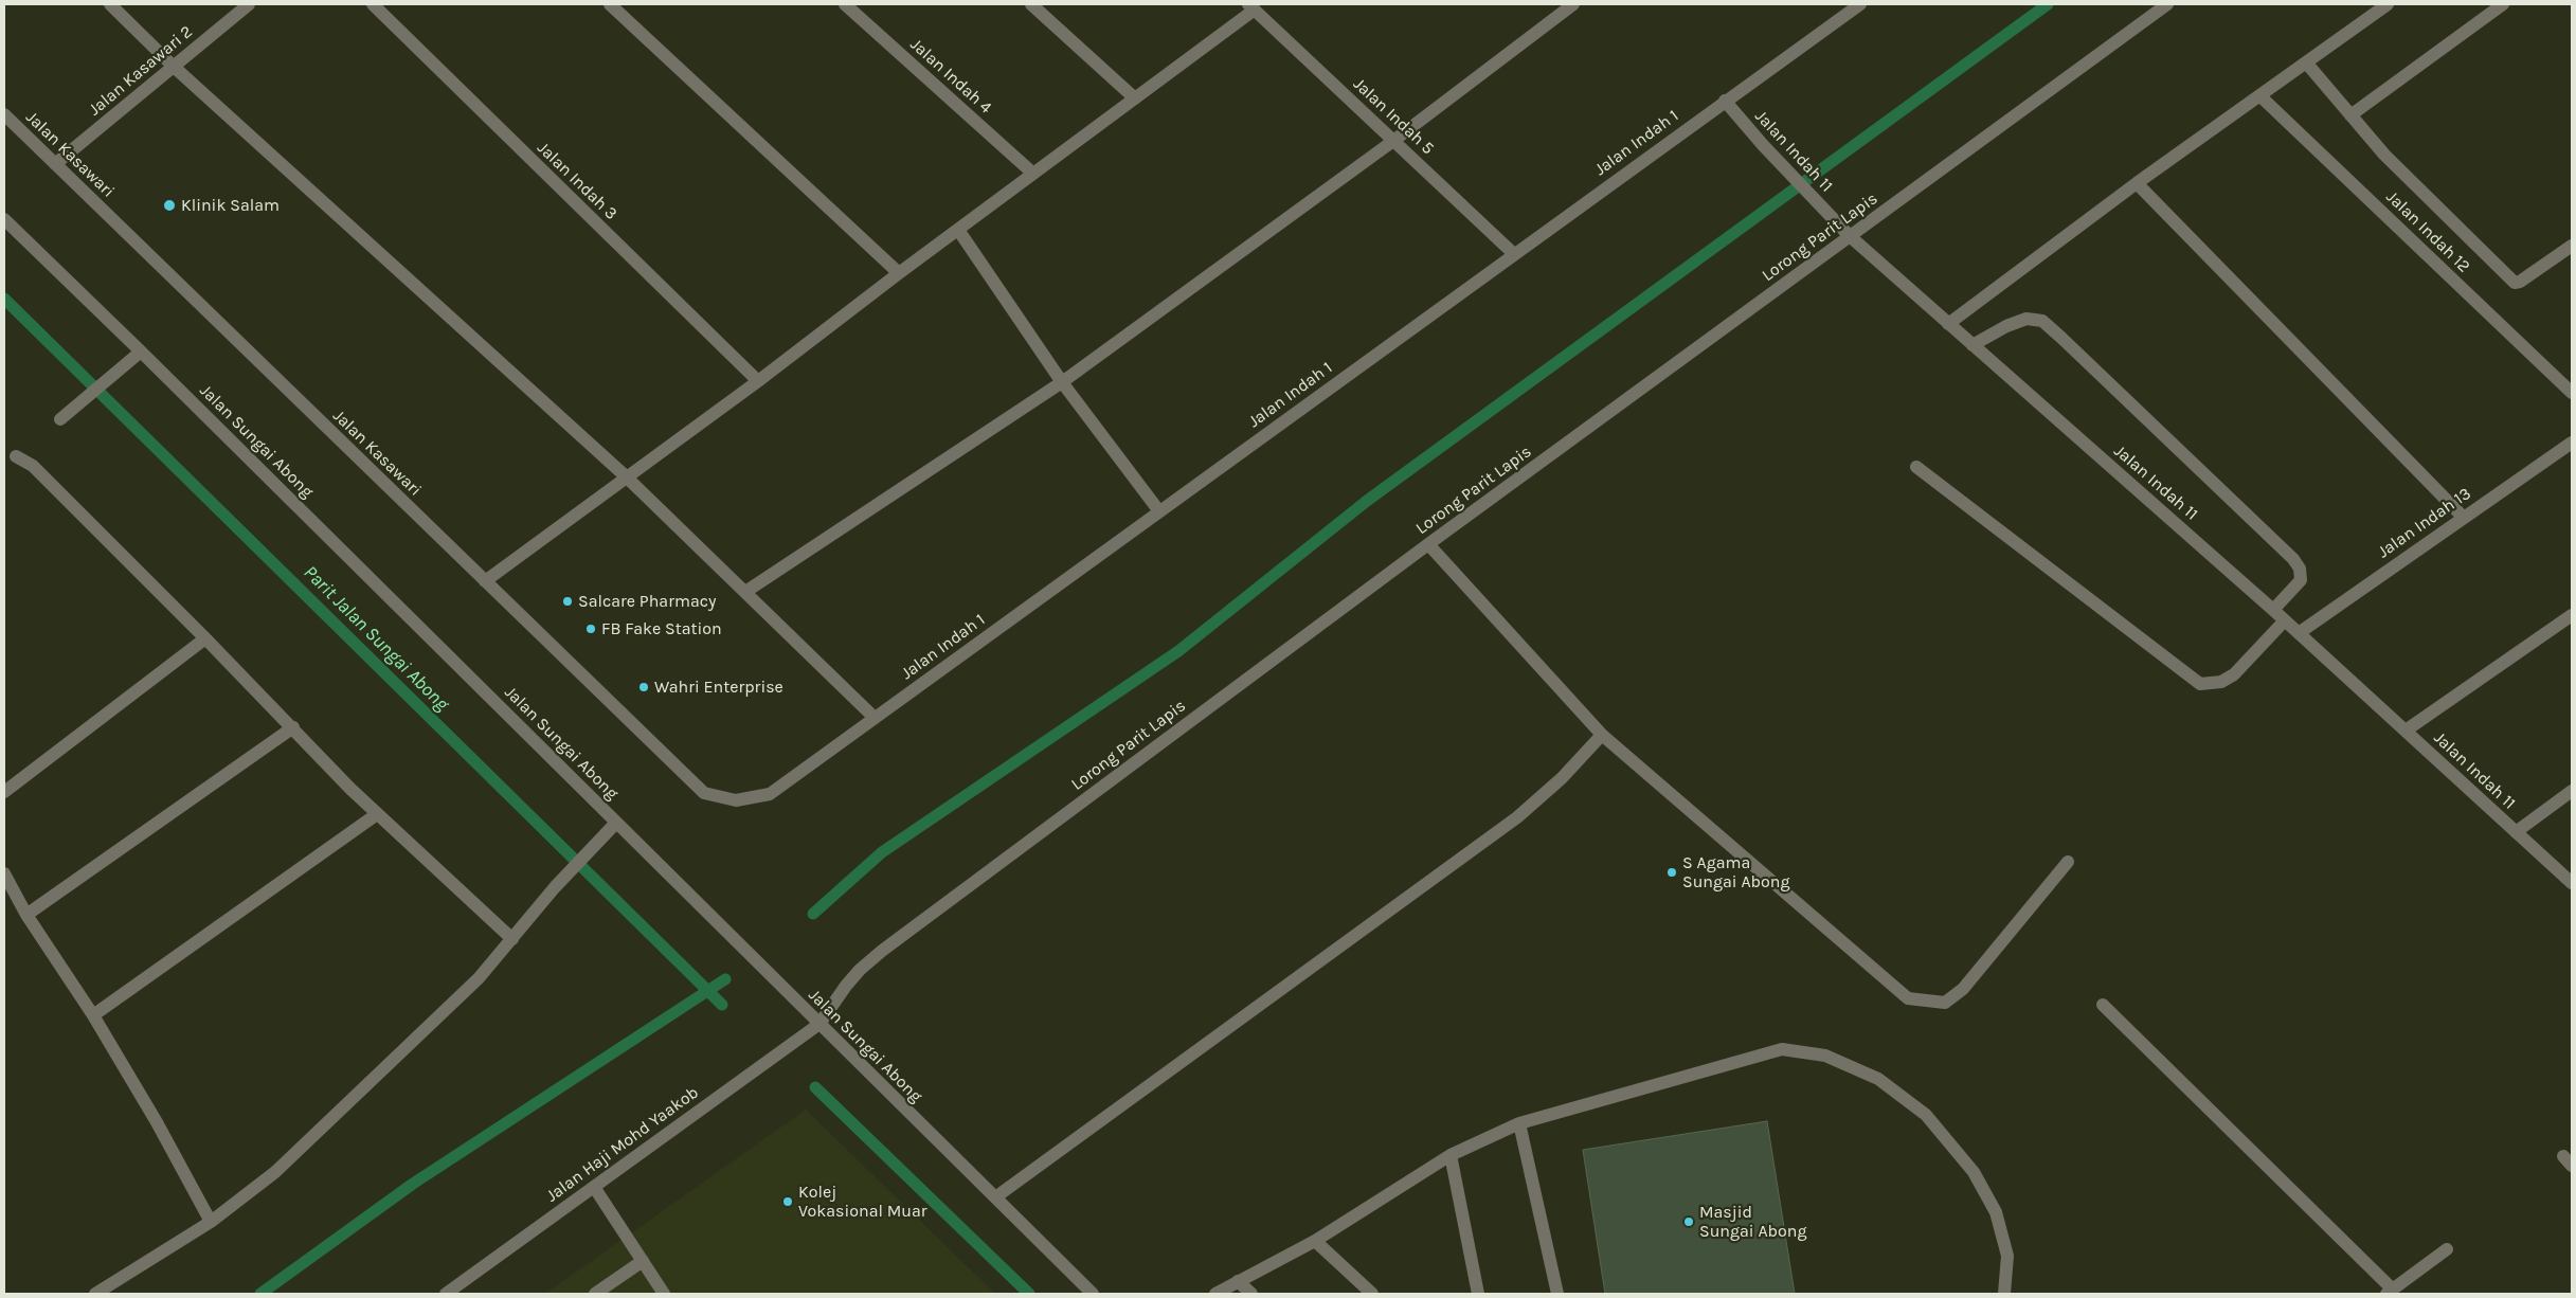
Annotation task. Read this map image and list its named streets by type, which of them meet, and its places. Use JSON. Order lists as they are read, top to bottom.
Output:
{
  "streets": {
    "street": [
      "Jalan Kasawari 2",
      "Jalan Indah 4",
      "Jalan Indah 5",
      "Jalan Indah 1",
      "Jalan Indah 11",
      "Jalan Kasawari",
      "Jalan Indah 3",
      "Jalan Indah 12",
      "Lorong Parit Lapis",
      "Jalan Sungai Abong",
      "Jalan Indah 13",
      "Jalan Haji Mohd Yaakob"
    ]
  },
  "crossings": [
    ["Jalan Kasawari 2", "Jalan Kasawari"],
    ["Jalan Indah 5", "Jalan Indah 1"],
    ["Jalan Indah 1", "Jalan Indah 11"],
    ["Jalan Indah 1", "Jalan Kasawari"],
    ["Jalan Indah 11", "Lorong Parit Lapis"],
    ["Jalan Indah 11", "Jalan Indah 13"],
    ["Lorong Parit Lapis", "Jalan Sungai Abong"],
    ["Lorong Parit Lapis", "Jalan Haji Mohd Yaakob"],
    ["Jalan Sungai Abong", "Jalan Haji Mohd Yaakob"]
  ],
  "water": ["Parit Jalan Sungai Abong"],
  "places": [
    "Klinik Salam",
    "Salcare Pharmacy",
    "FB Fake Station",
    "Wahri Enterprise",
    "S Agama Sungai Abong",
    "Kolej Vokasional Muar",
    "Masjid Sungai Abong"
  ]
}
